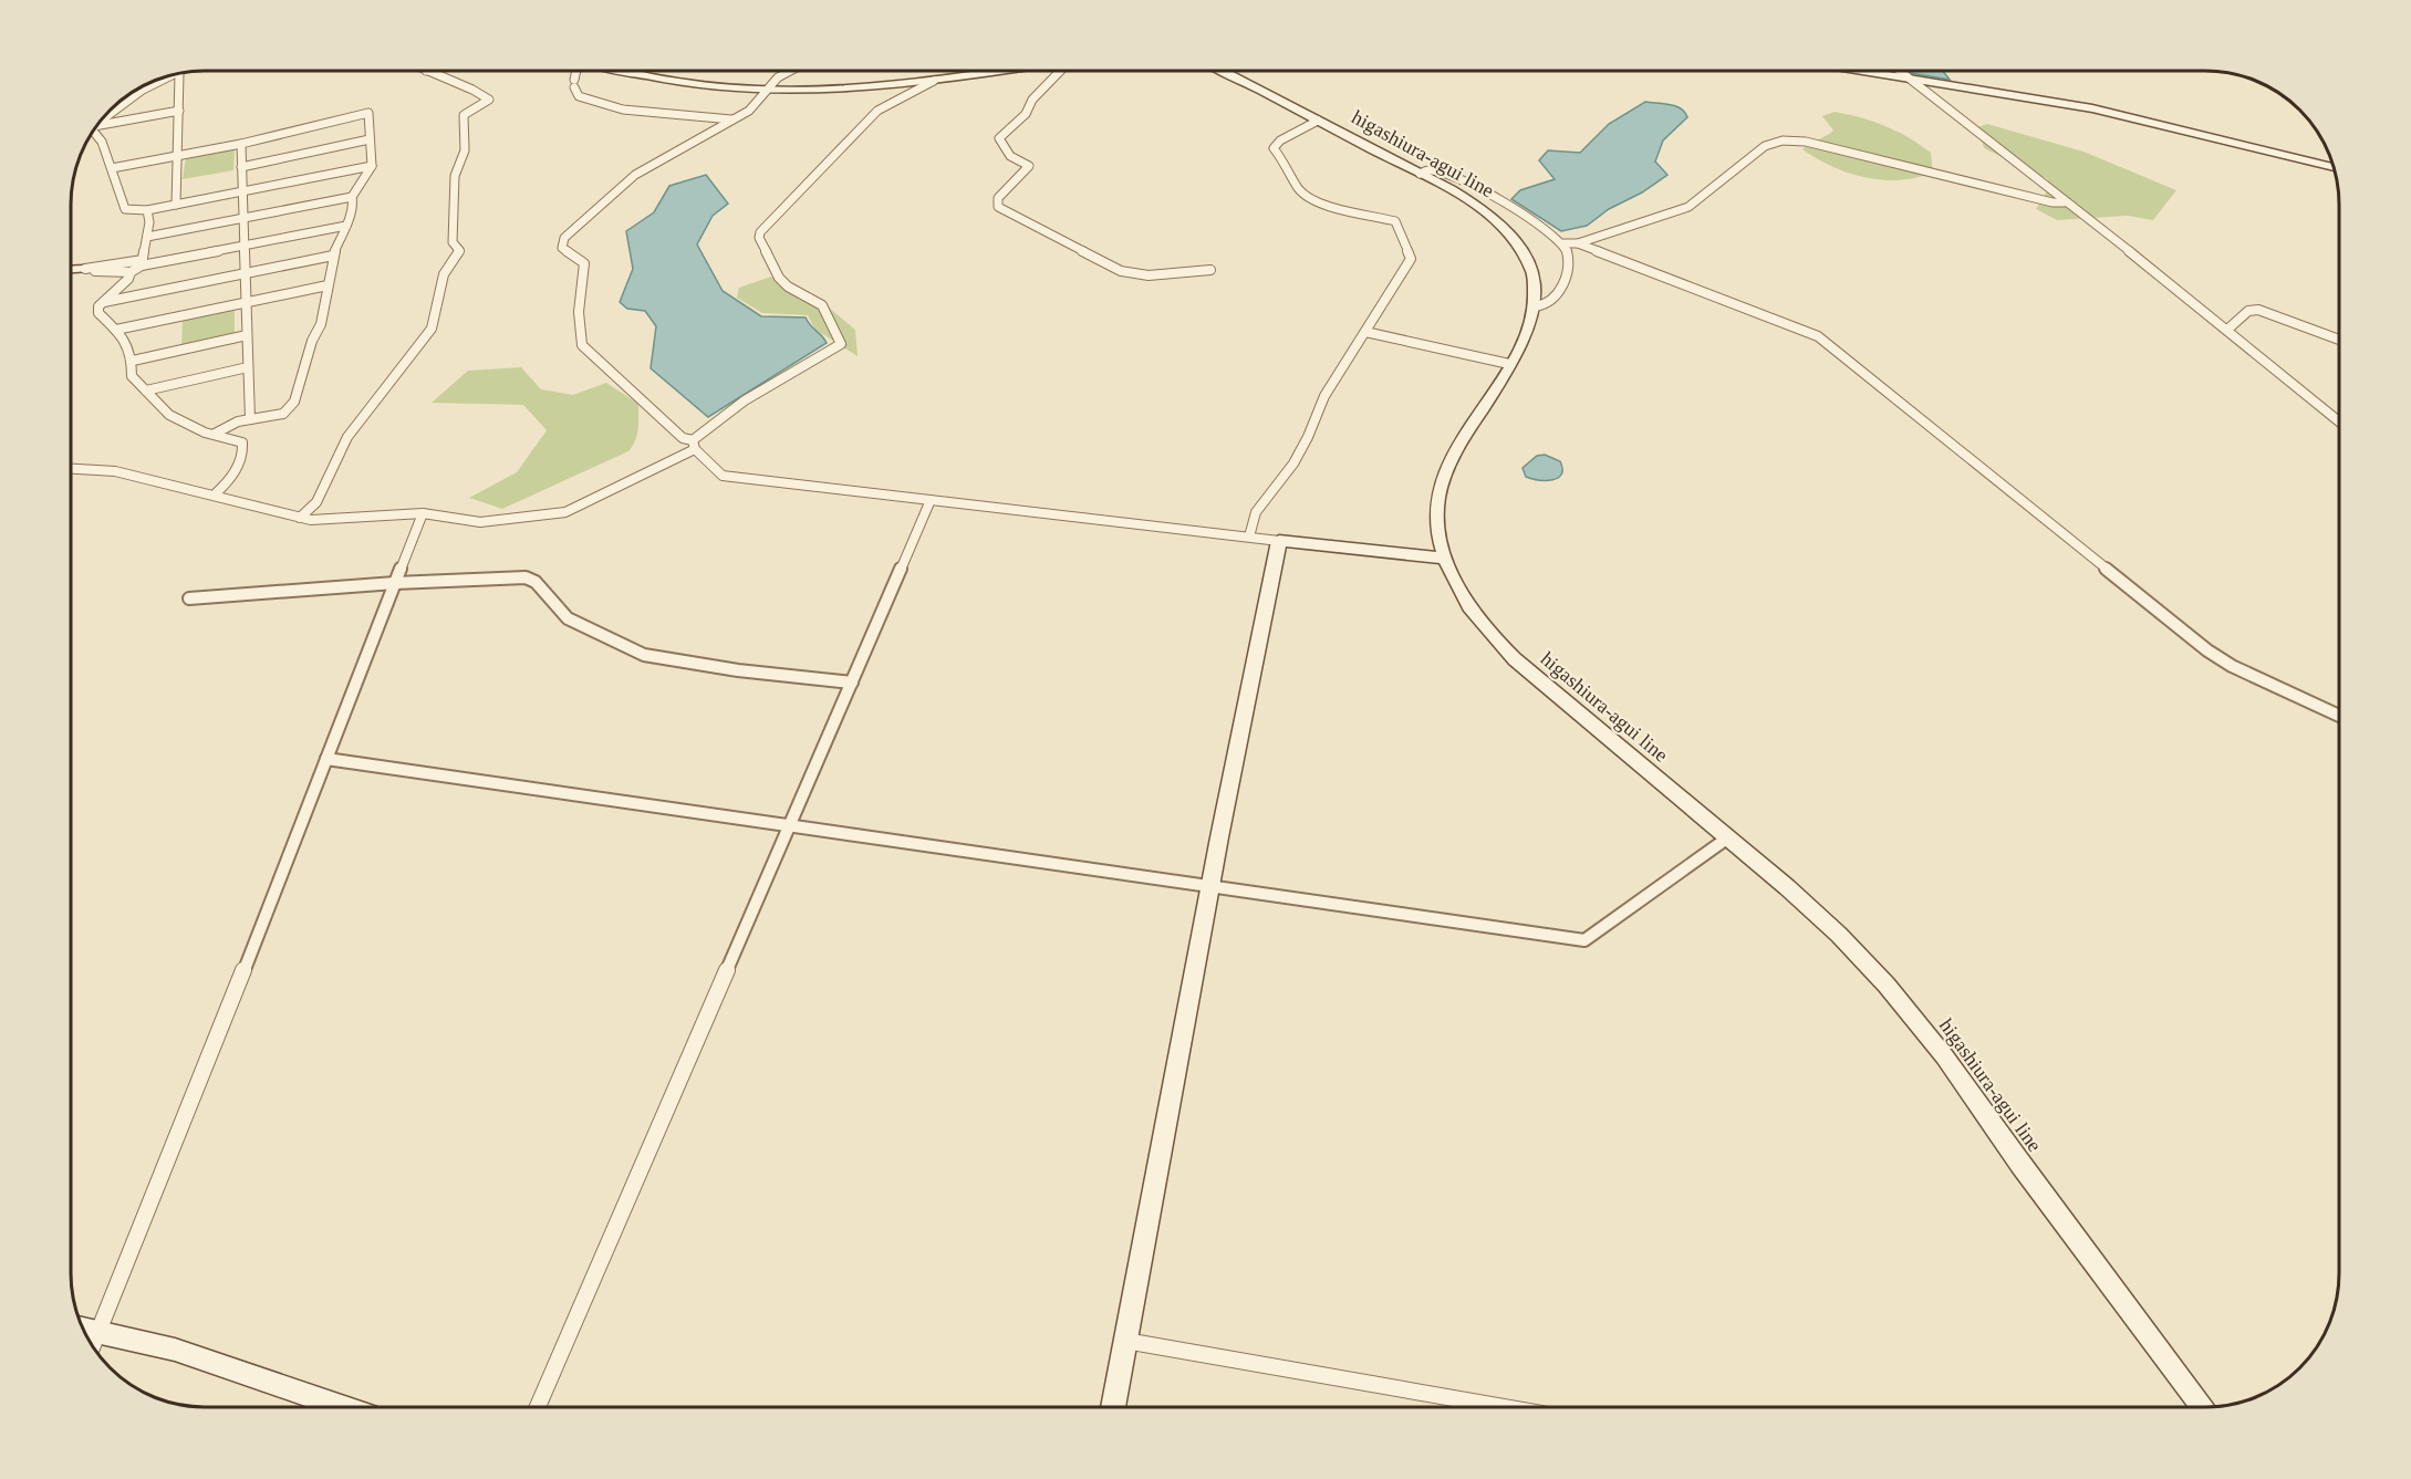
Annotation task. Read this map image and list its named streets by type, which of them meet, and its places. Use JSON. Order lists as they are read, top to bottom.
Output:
{
  "streets": {
    "street": ["higashiura-agui line"]
  }
}
